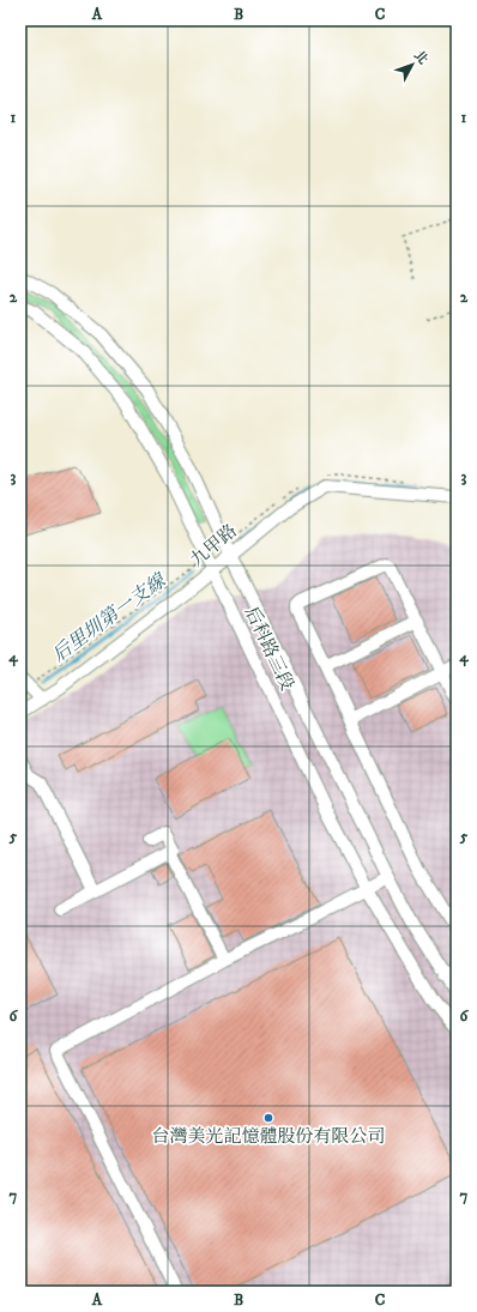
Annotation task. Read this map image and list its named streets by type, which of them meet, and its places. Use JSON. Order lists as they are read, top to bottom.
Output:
{
  "streets": {
    "street": ["九甲路", "后科路三段"]
  },
  "crossings": [
    ["九甲路", "后科路三段"]
  ],
  "water": ["后里圳第一支線"],
  "places": ["台灣美光記憶體股份有限公司"],
  "north": "top right",
  "grid": {
    "columns": ["A", "B", "C"],
    "rows": [
      "1",
      "2",
      "3",
      "4",
      "5",
      "6",
      "7"
    ]
  }
}
